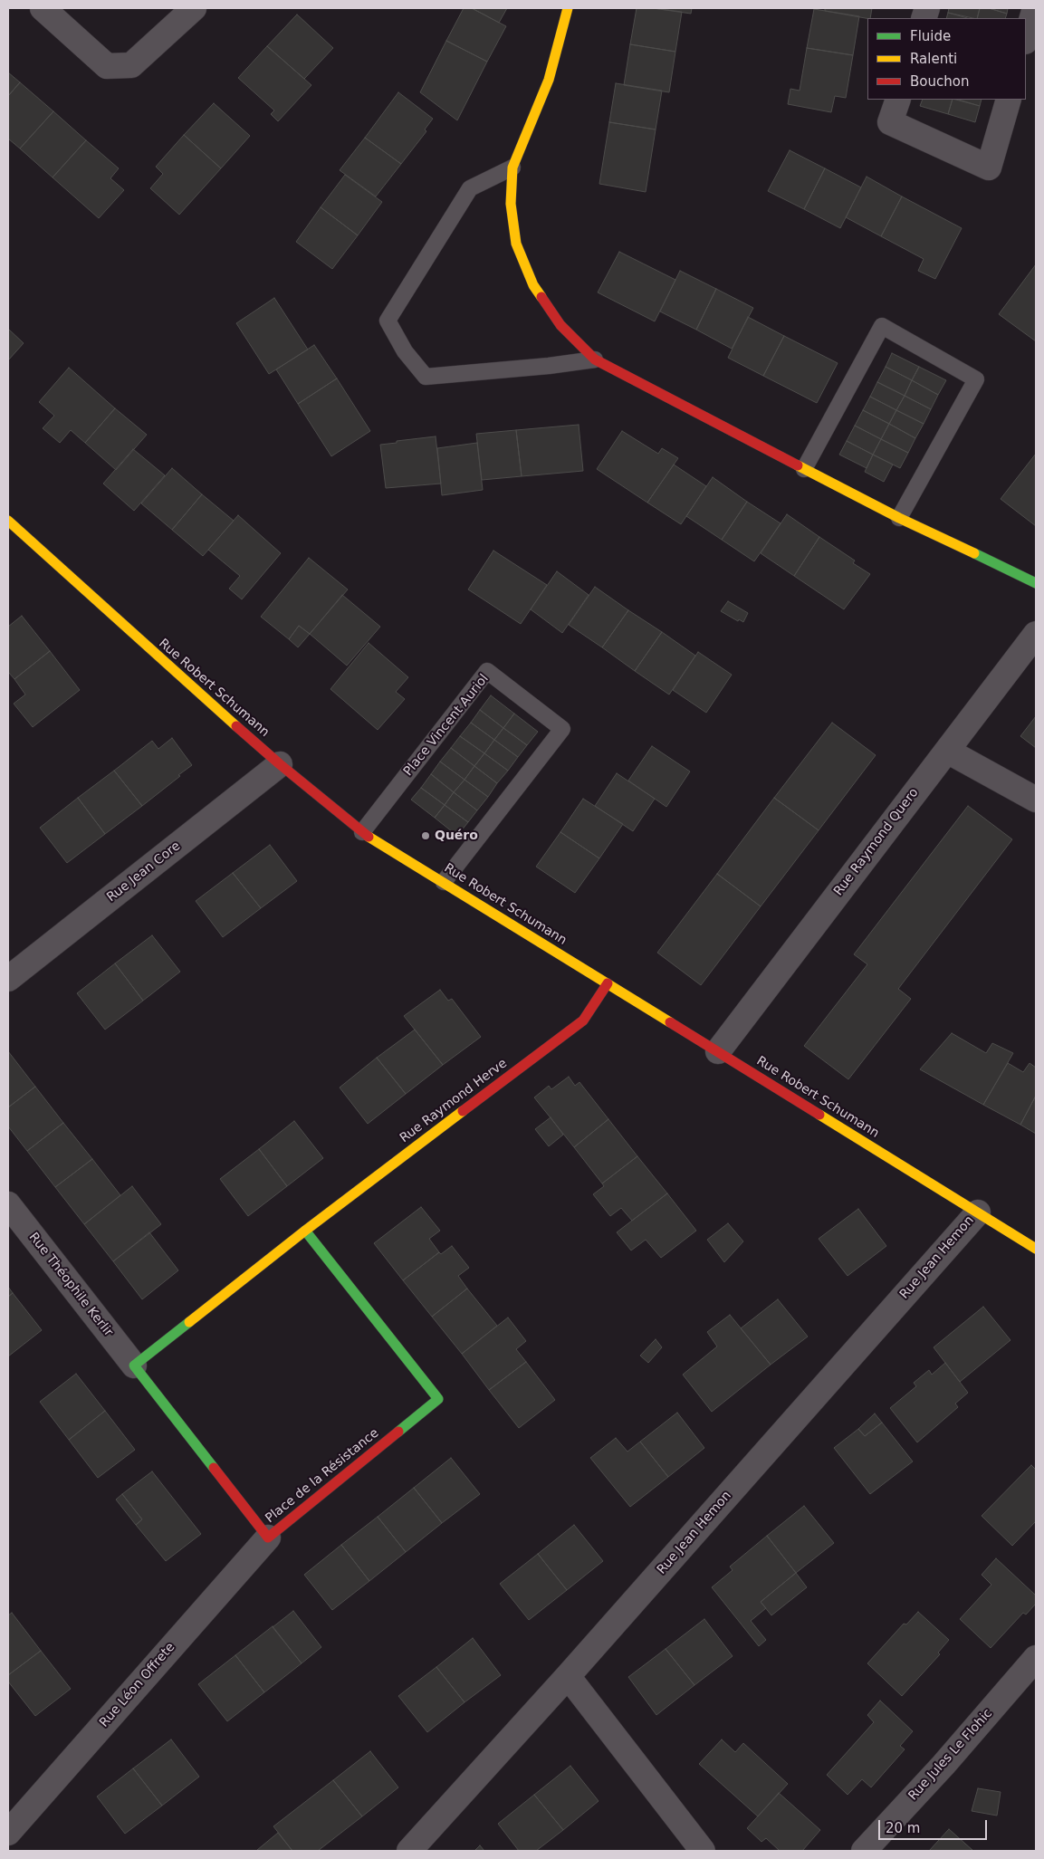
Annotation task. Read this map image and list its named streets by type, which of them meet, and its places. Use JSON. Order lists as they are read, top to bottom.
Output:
{
  "streets": {
    "street": [
      "Rue Robert Schumann",
      "Rue Raymond Quero",
      "Rue Jean Core",
      "Rue Raymond Herve",
      "Rue Jean Hemon",
      "Rue Théophile Kerlir",
      "Place de la Résistance",
      "Rue Léon Offrete",
      "Rue Jules Le Flohic"
    ],
    "lane": ["Place Vincent Auriol"]
  },
  "crossings": [
    ["Rue Robert Schumann", "Place Vincent Auriol"],
    ["Rue Robert Schumann", "Rue Raymond Quero"],
    ["Rue Robert Schumann", "Rue Jean Core"],
    ["Rue Robert Schumann", "Rue Raymond Herve"],
    ["Rue Robert Schumann", "Rue Jean Hemon"],
    ["Rue Raymond Herve", "Place de la Résistance"],
    ["Rue Théophile Kerlir", "Place de la Résistance"],
    ["Place de la Résistance", "Rue Léon Offrete"]
  ],
  "places": ["Quéro"],
  "legend": ["Fluide", "Ralenti", "Bouchon"],
  "scale_bar": "20 m"
}
